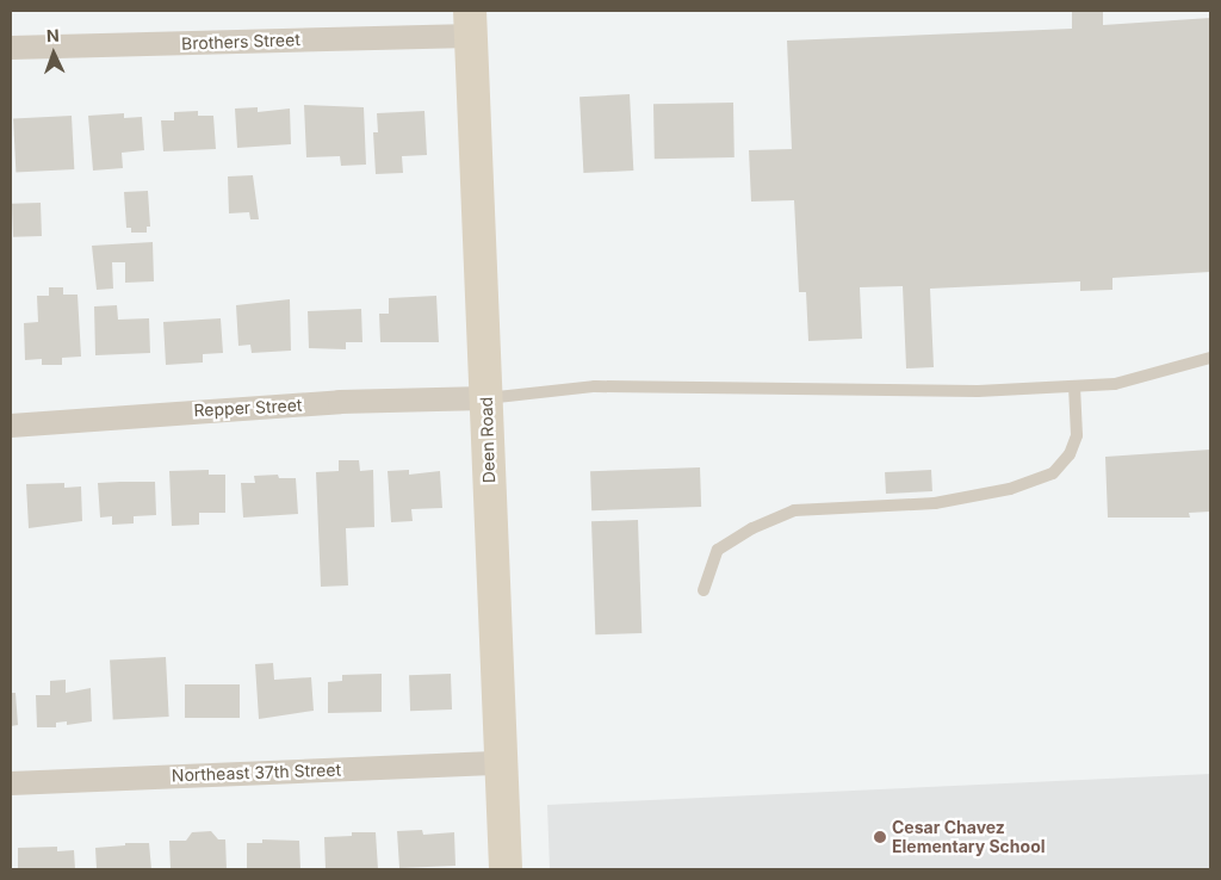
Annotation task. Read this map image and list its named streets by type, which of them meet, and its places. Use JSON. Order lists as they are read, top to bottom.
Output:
{
  "streets": {
    "main road": ["Deen Road"],
    "street": ["Brothers Street", "Repper Street", "Northeast 37th Street"]
  },
  "crossings": [
    ["Brothers Street", "Deen Road"],
    ["Repper Street", "Deen Road"],
    ["Deen Road", "Northeast 37th Street"]
  ],
  "places": ["Cesar Chavez Elementary School"],
  "north": "top"
}
